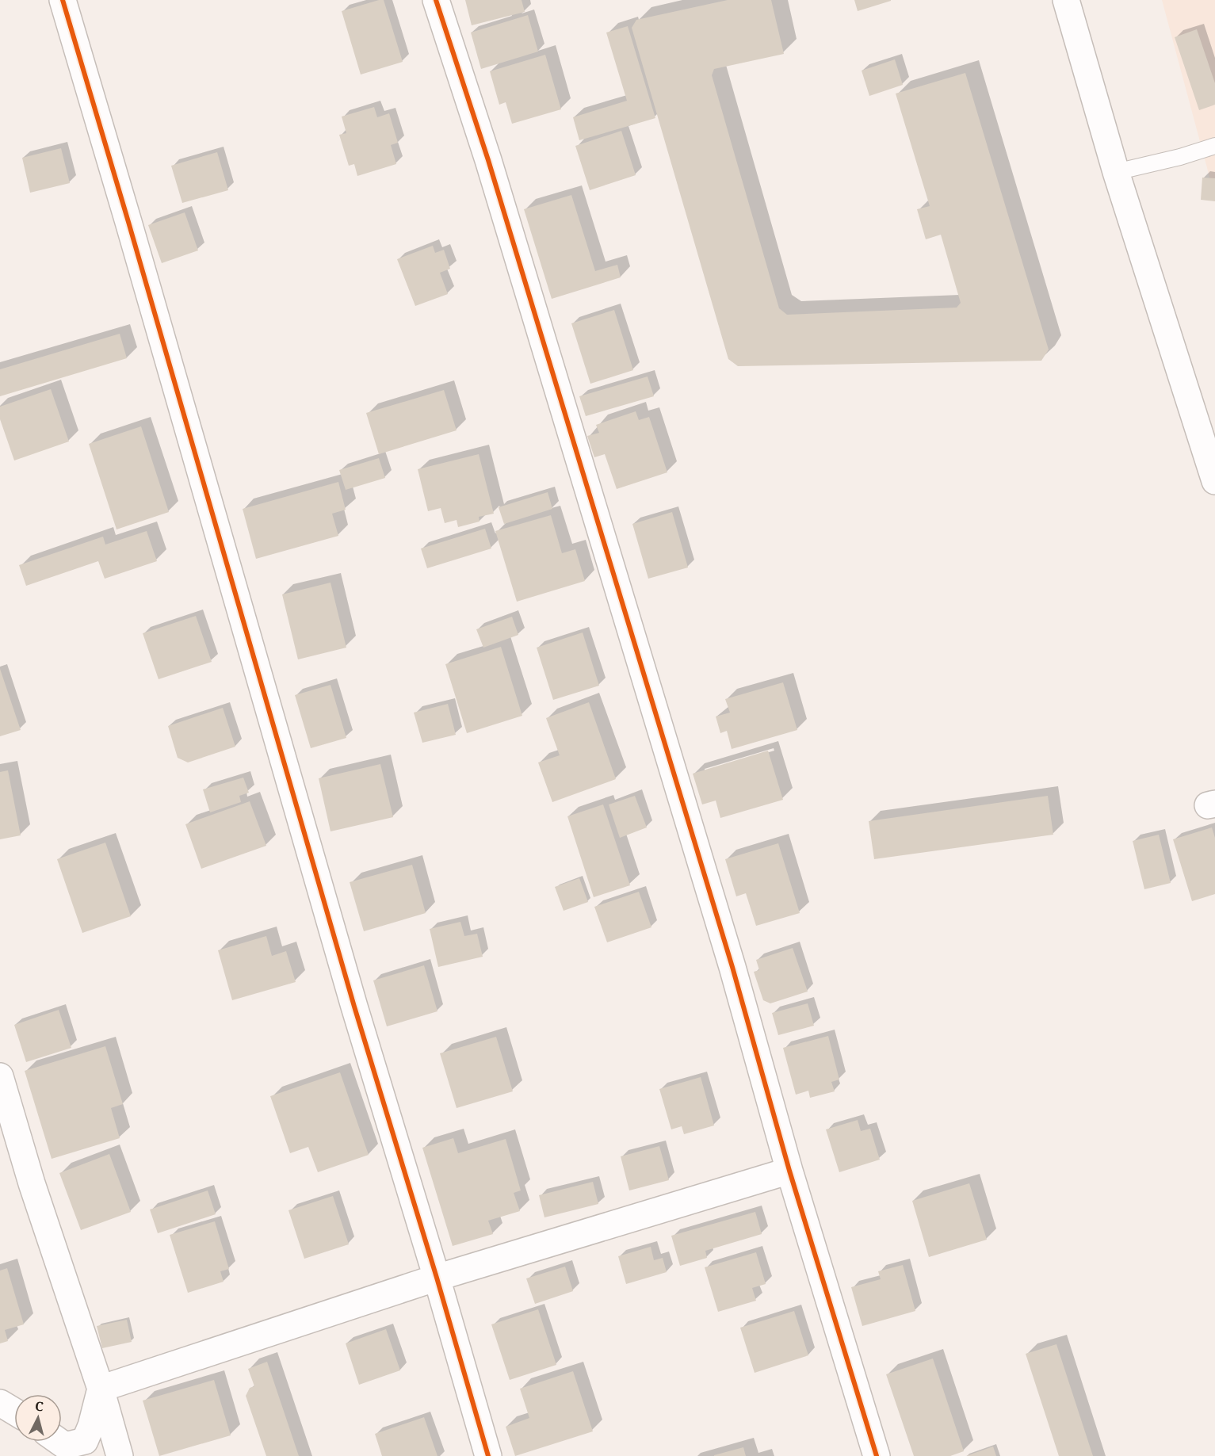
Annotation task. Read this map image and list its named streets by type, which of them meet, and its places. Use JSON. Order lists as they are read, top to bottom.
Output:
{
  "north": "top"
}
